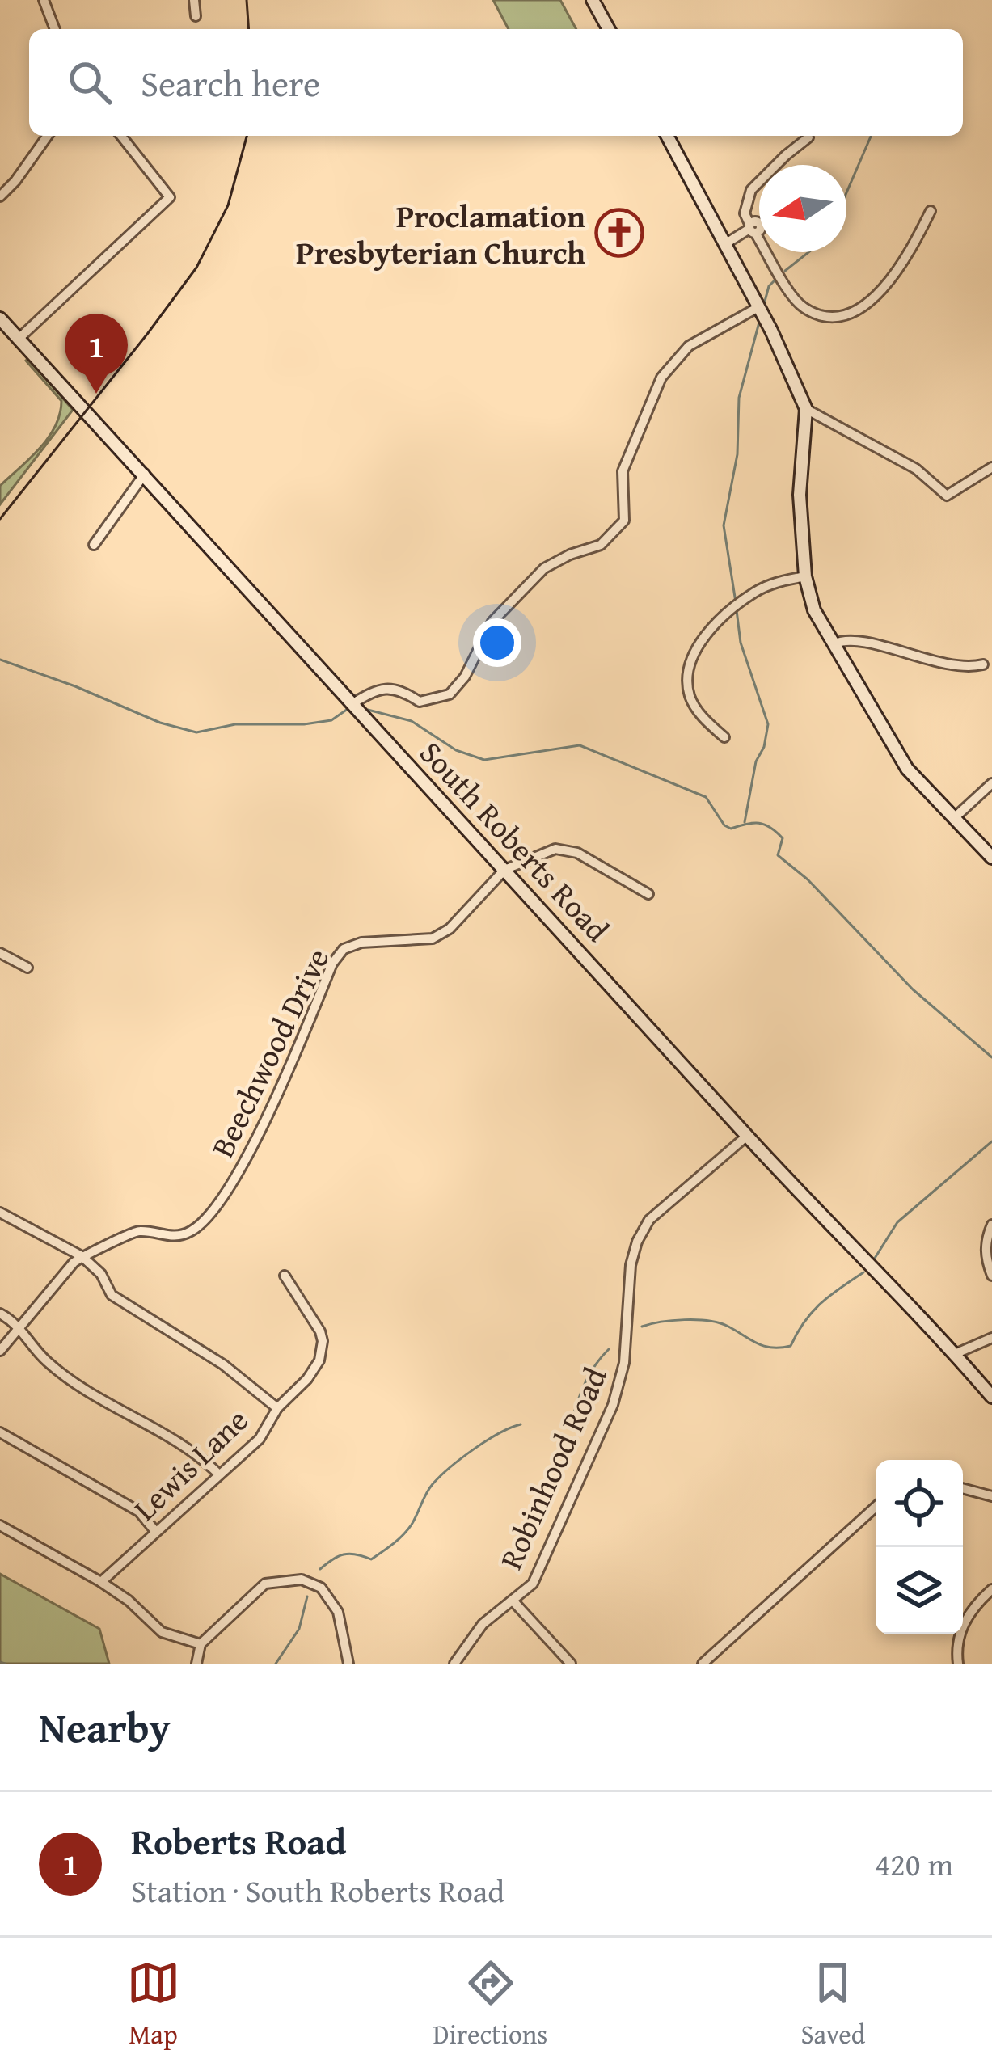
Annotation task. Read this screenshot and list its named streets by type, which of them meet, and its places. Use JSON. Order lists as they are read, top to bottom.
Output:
{
  "streets": {
    "street": [
      "South Roberts Road",
      "Beechwood Drive",
      "Lewis Lane",
      "Robinhood Road"
    ]
  },
  "crossings": [
    ["South Roberts Road", "Beechwood Drive"],
    ["South Roberts Road", "Robinhood Road"]
  ],
  "places": {
    "church": ["Proclamation Presbyterian Church"]
  },
  "north": "left",
  "page": {
    "search": "Search here",
    "pins": "1",
    "heading": "Nearby",
    "list": [
      {
        "mark": "1",
        "name": "Roberts Road",
        "note": "Station · South Roberts Road",
        "value": "420 m"
      }
    ],
    "nav": ["Map", "Directions", "Saved"]
  }
}
